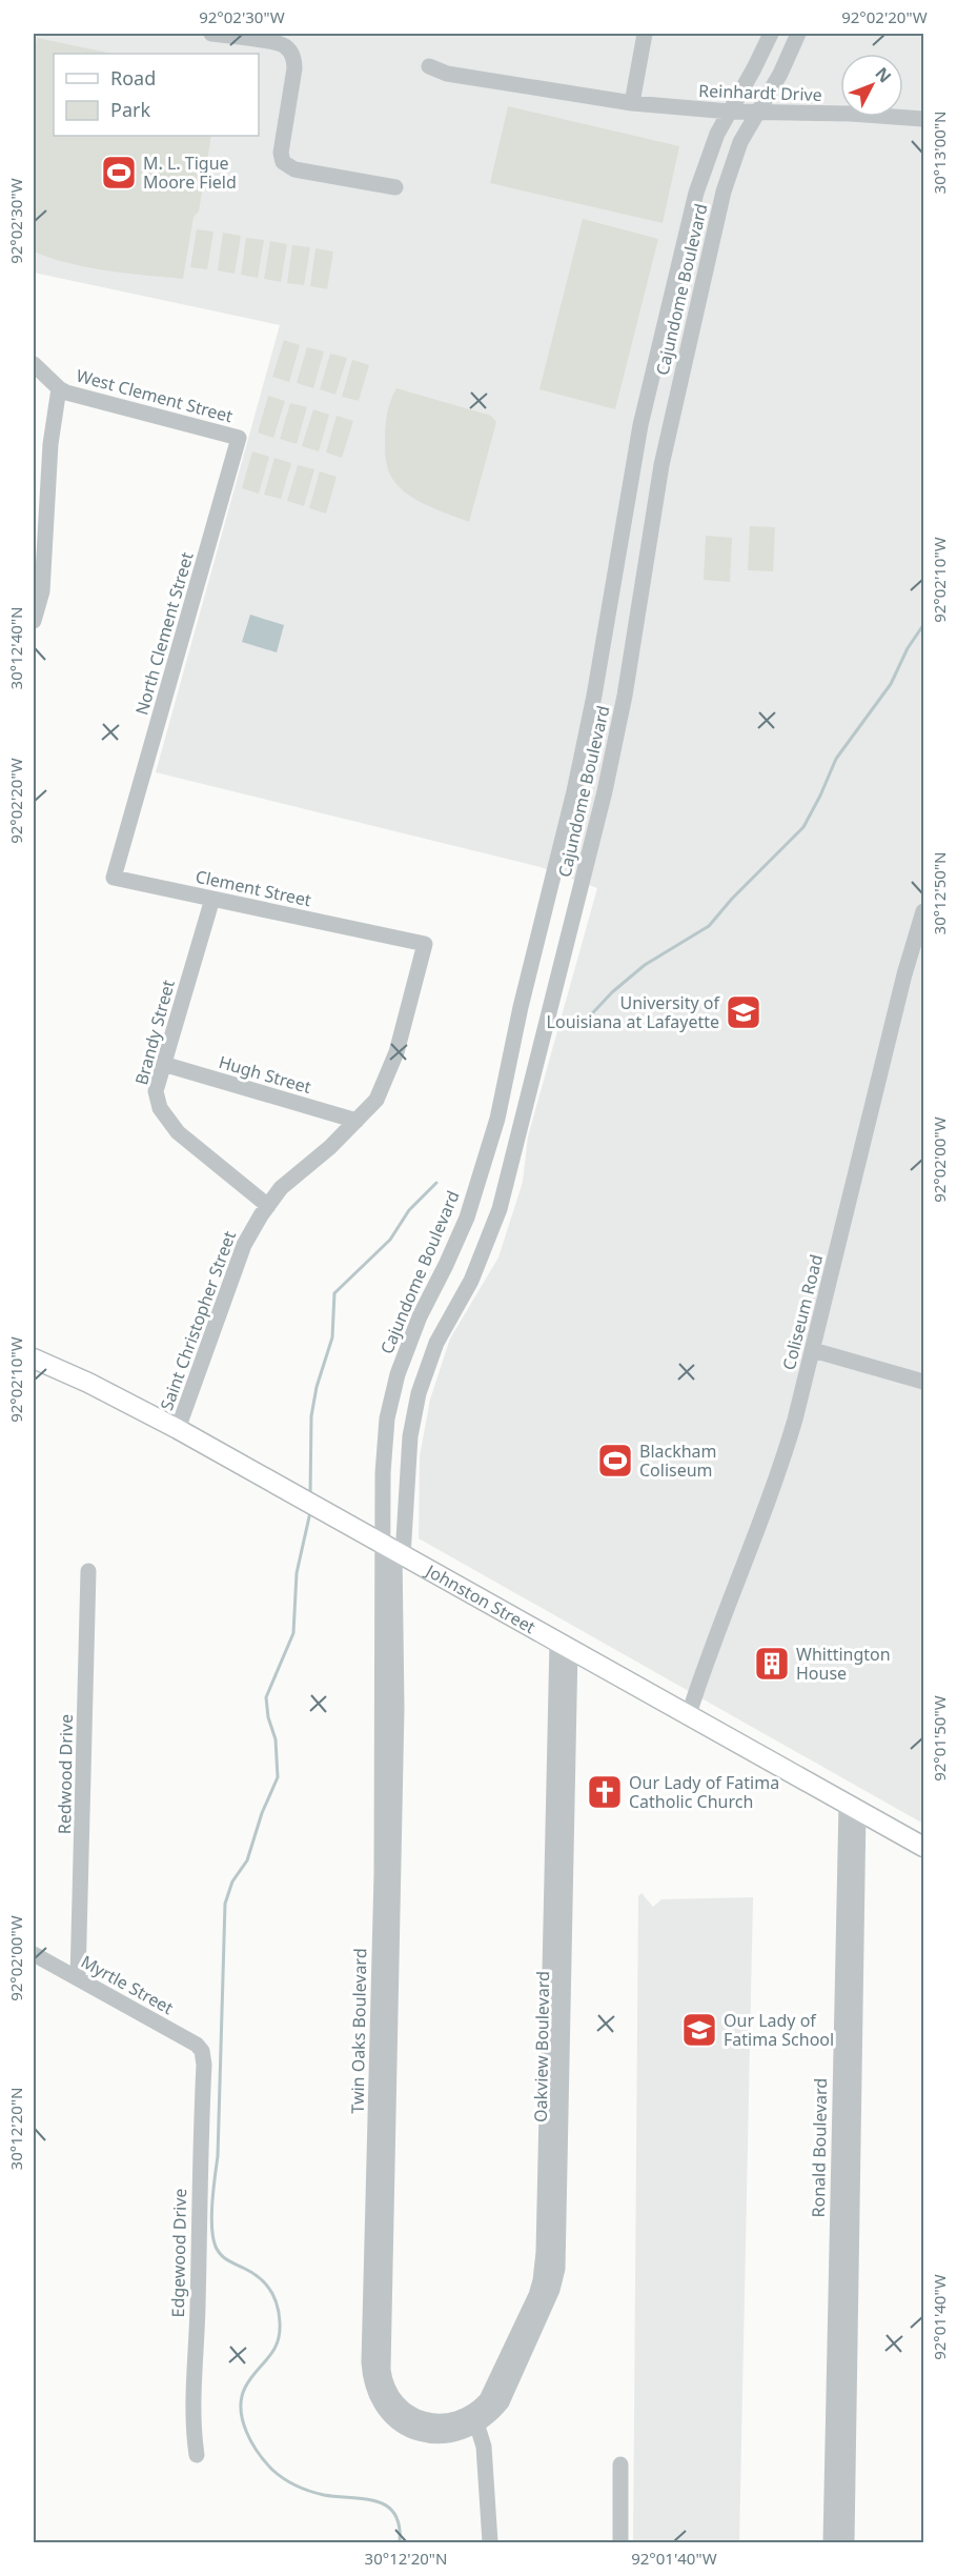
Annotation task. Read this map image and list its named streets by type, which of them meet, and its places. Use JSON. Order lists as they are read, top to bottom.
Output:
{
  "streets": {
    "main road": ["Johnston Street"],
    "street": [
      "Reinhardt Drive",
      "Cajundome Boulevard",
      "West Clement Street",
      "North Clement Street",
      "Clement Street",
      "Brandy Street",
      "Hugh Street",
      "Coliseum Road",
      "Saint Christopher Street",
      "Redwood Drive",
      "Myrtle Street",
      "Twin Oaks Boulevard",
      "Oakview Boulevard",
      "Ronald Boulevard",
      "Edgewood Drive"
    ]
  },
  "crossings": [
    ["Reinhardt Drive", "Cajundome Boulevard"],
    ["Cajundome Boulevard", "Johnston Street"],
    ["Cajundome Boulevard", "Twin Oaks Boulevard"],
    ["West Clement Street", "North Clement Street"],
    ["North Clement Street", "Clement Street"],
    ["Clement Street", "Brandy Street"],
    ["Clement Street", "Saint Christopher Street"],
    ["Brandy Street", "Hugh Street"],
    ["Brandy Street", "Saint Christopher Street"],
    ["Hugh Street", "Saint Christopher Street"],
    ["Coliseum Road", "Johnston Street"],
    ["Saint Christopher Street", "Johnston Street"],
    ["Johnston Street", "Twin Oaks Boulevard"],
    ["Johnston Street", "Oakview Boulevard"],
    ["Johnston Street", "Ronald Boulevard"],
    ["Redwood Drive", "Myrtle Street"],
    ["Myrtle Street", "Edgewood Drive"],
    ["Twin Oaks Boulevard", "Oakview Boulevard"]
  ],
  "places": {
    "sports": ["M. L. Tigue Moore Field", "Blackham Coliseum"],
    "school or university": ["University of Louisiana at Lafayette", "Our Lady of Fatima School"],
    "building": ["Whittington House"],
    "church": ["Our Lady of Fatima Catholic Church"]
  },
  "legend": ["Road", "Park"],
  "north": "top right",
  "coordinates": [
    "92°02'30\"W",
    "92°02'20\"W",
    "30°13'00\"N",
    "92°02'10\"W",
    "30°12'40\"N",
    "30°12'50\"N",
    "92°02'00\"W",
    "92°01'50\"W",
    "30°12'20\"N",
    "92°01'40\"W"
  ]
}
